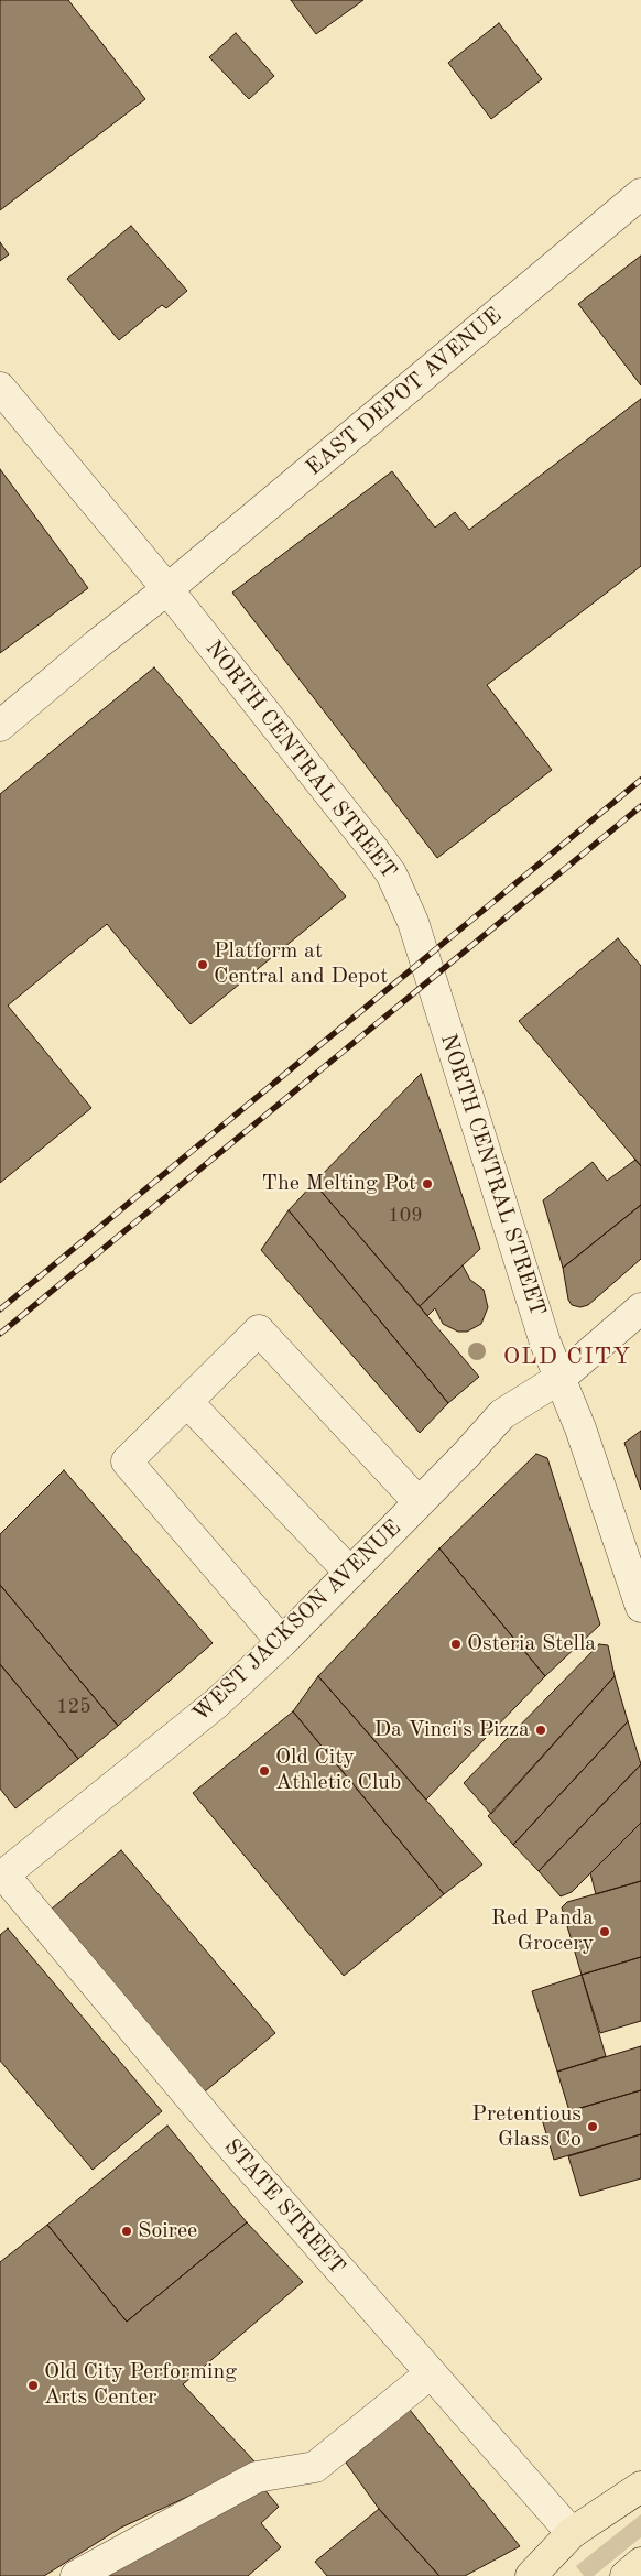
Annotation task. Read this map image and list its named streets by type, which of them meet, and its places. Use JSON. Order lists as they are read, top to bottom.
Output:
{
  "streets": {
    "street": [
      "EAST DEPOT AVENUE",
      "NORTH CENTRAL STREET",
      "WEST JACKSON AVENUE",
      "STATE STREET"
    ]
  },
  "crossings": [
    ["EAST DEPOT AVENUE", "NORTH CENTRAL STREET"],
    ["NORTH CENTRAL STREET", "WEST JACKSON AVENUE"],
    ["WEST JACKSON AVENUE", "STATE STREET"]
  ],
  "districts": ["OLD CITY"],
  "places": [
    "Platform at Central and Depot",
    "The Melting Pot",
    "Osteria Stella",
    "Da Vinci's Pizza",
    "Old City Athletic Club",
    "Red Panda Grocery",
    "Pretentious Glass Co",
    "Soiree",
    "Old City Performing Arts Center"
  ],
  "house_numbers": ["109", "125"]
}
